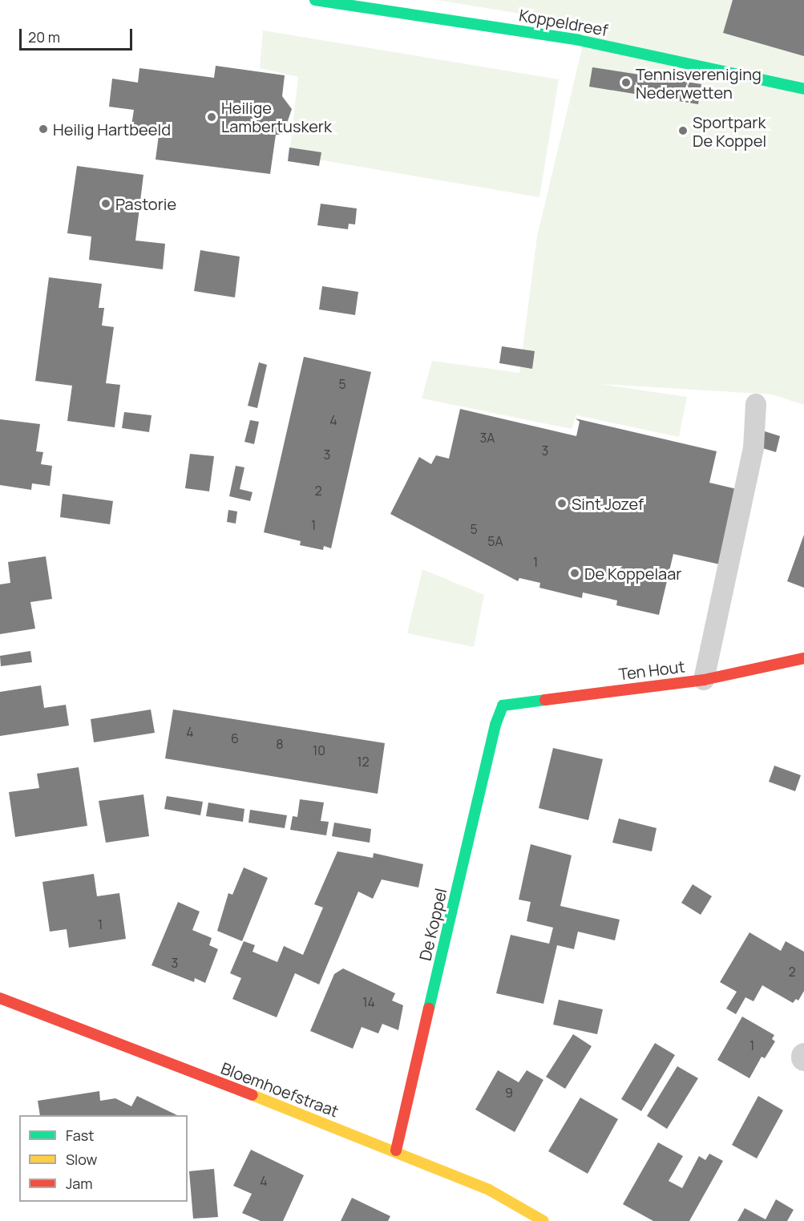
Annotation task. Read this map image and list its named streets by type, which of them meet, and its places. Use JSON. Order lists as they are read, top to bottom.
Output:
{
  "streets": {
    "street": [
      "Koppeldreef",
      "Ten Hout",
      "De Koppel",
      "Bloemhoefstraat"
    ]
  },
  "crossings": [
    ["Ten Hout", "De Koppel"],
    ["De Koppel", "Bloemhoefstraat"]
  ],
  "places": [
    "Tennisvereniging Nederwetten",
    "Heilige Lambertuskerk",
    "Heilig Hartbeeld",
    "Sportpark De Koppel",
    "Pastorie",
    "Sint Jozef",
    "De Koppelaar"
  ],
  "house_numbers": [
    "5",
    "4",
    "3A",
    "3",
    "3",
    "2",
    "1",
    "5",
    "5A",
    "1",
    "4",
    "6",
    "8",
    "10",
    "12",
    "1",
    "3",
    "2",
    "14",
    "1",
    "9",
    "4"
  ],
  "legend": ["Fast", "Slow", "Jam"],
  "scale_bar": "20 m"
}
